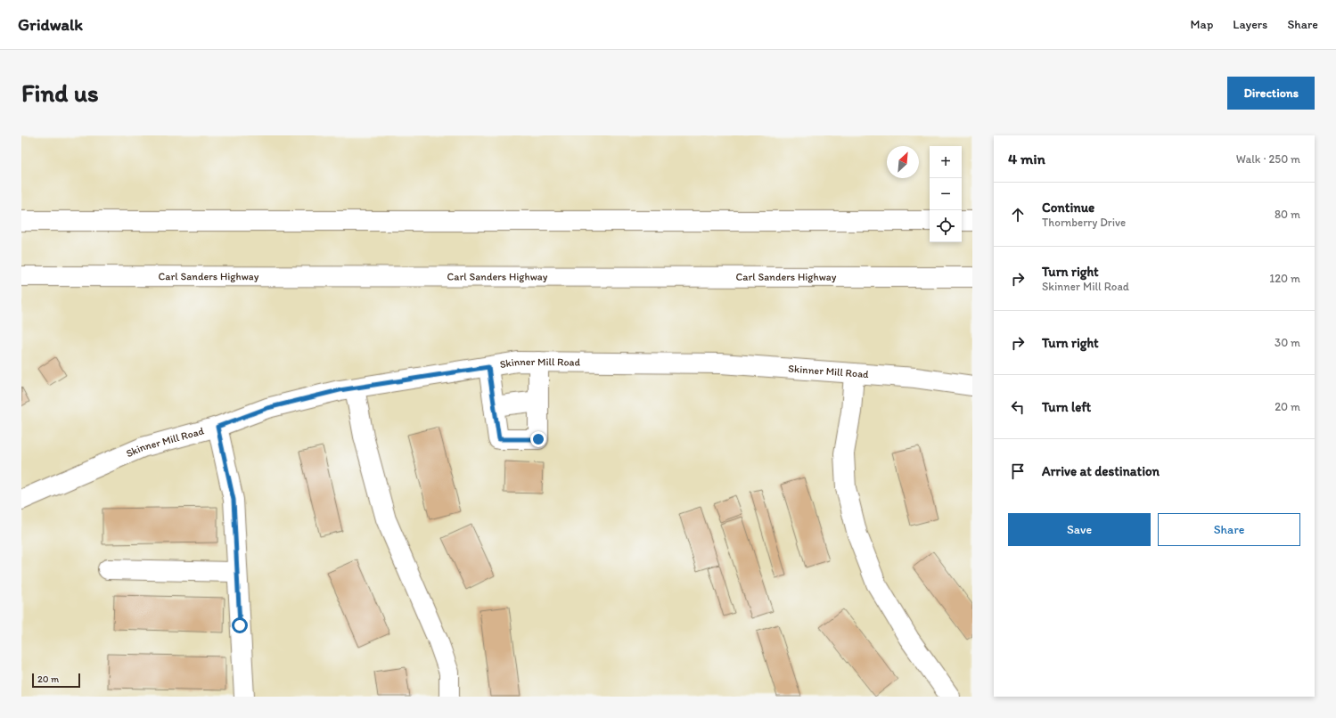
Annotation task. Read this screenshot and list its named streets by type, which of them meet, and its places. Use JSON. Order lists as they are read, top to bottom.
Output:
{
  "streets": {
    "main road": ["Carl Sanders Highway", "Skinner Mill Road"]
  },
  "scale_bar": "20 m",
  "north": "top right",
  "page": {
    "header": "Gridwalk",
    "nav": ["Map", "Layers", "Share"],
    "buttons": [
      "Directions",
      ["Save", "Share"]
    ],
    "title": "Find us",
    "heading": ["4 min", "Walk · 250 m"],
    "map_buttons": ["+", "−"],
    "list": [
      ["Continue", "Thornberry Drive", "80 m"],
      ["Turn right", "Skinner Mill Road", "120 m"],
      ["Turn right", "30 m"],
      ["Turn left", "20 m"],
      "Arrive at destination"
    ],
    "scale": "20 m"
  }
}
